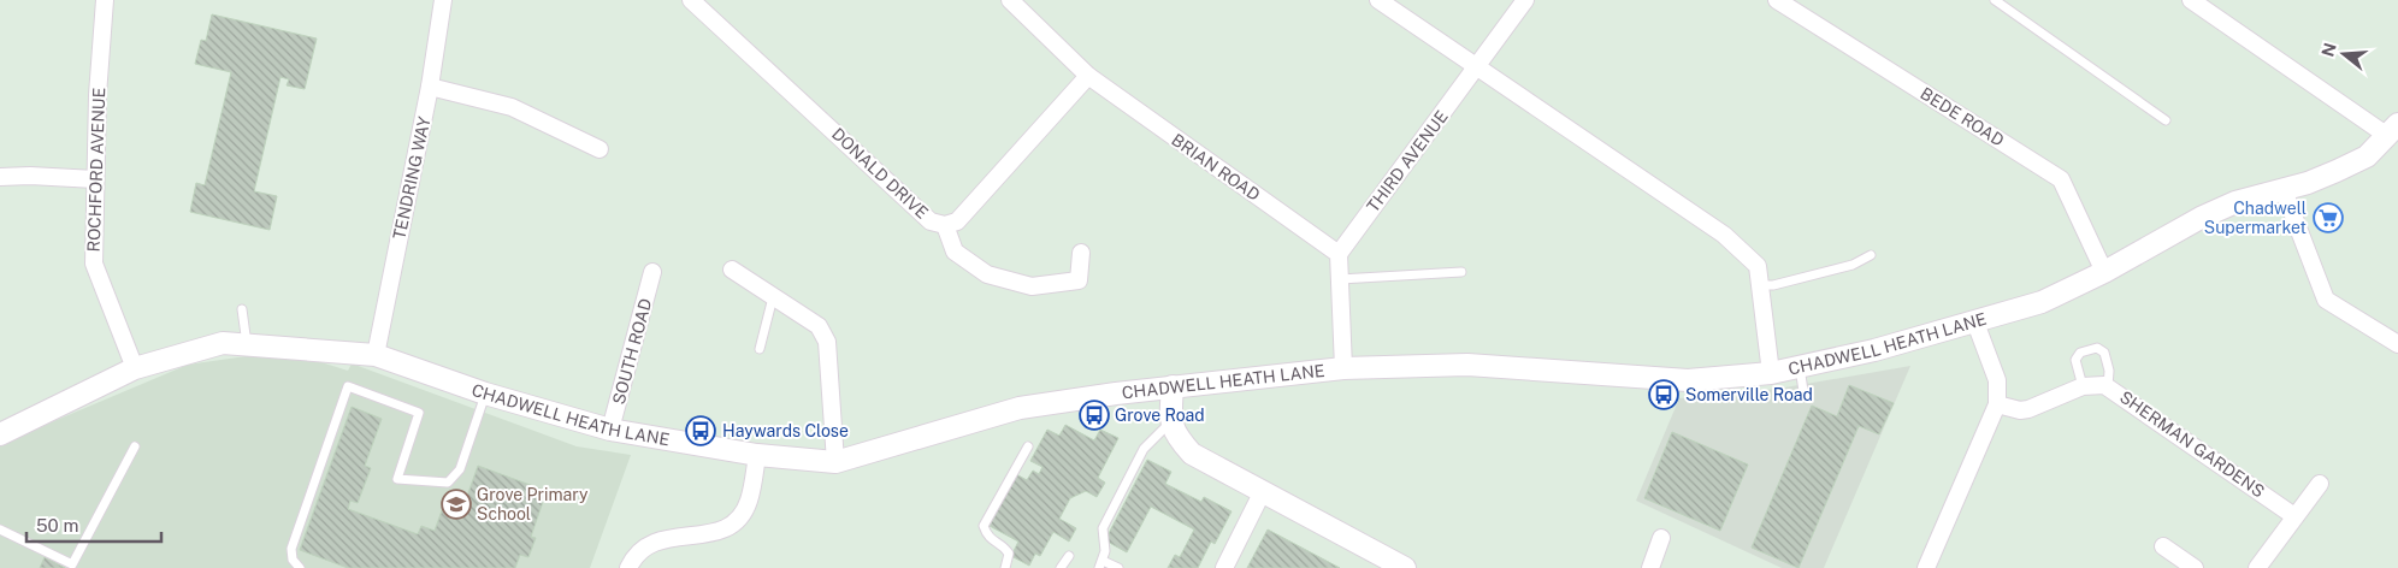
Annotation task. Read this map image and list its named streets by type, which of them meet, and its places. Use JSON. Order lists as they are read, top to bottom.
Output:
{
  "streets": {
    "street": [
      "BEDE ROAD",
      "THIRD AVENUE",
      "BRIAN ROAD",
      "ROCHFORD AVENUE",
      "DONALD DRIVE",
      "TENDRING WAY",
      "CHADWELL HEATH LANE",
      "SOUTH ROAD",
      "SHERMAN GARDENS"
    ]
  },
  "crossings": [
    ["BEDE ROAD", "CHADWELL HEATH LANE"],
    ["THIRD AVENUE", "BRIAN ROAD"],
    ["BRIAN ROAD", "DONALD DRIVE"],
    ["ROCHFORD AVENUE", "CHADWELL HEATH LANE"],
    ["TENDRING WAY", "CHADWELL HEATH LANE"],
    ["CHADWELL HEATH LANE", "SOUTH ROAD"]
  ],
  "places": {
    "supermarket": ["Chadwell Supermarket"],
    "bus stop": ["Somerville Road", "Grove Road", "Haywards Close"],
    "school or university": ["Grove Primary School"]
  },
  "scale_bar": "50 m",
  "north": "left"
}
